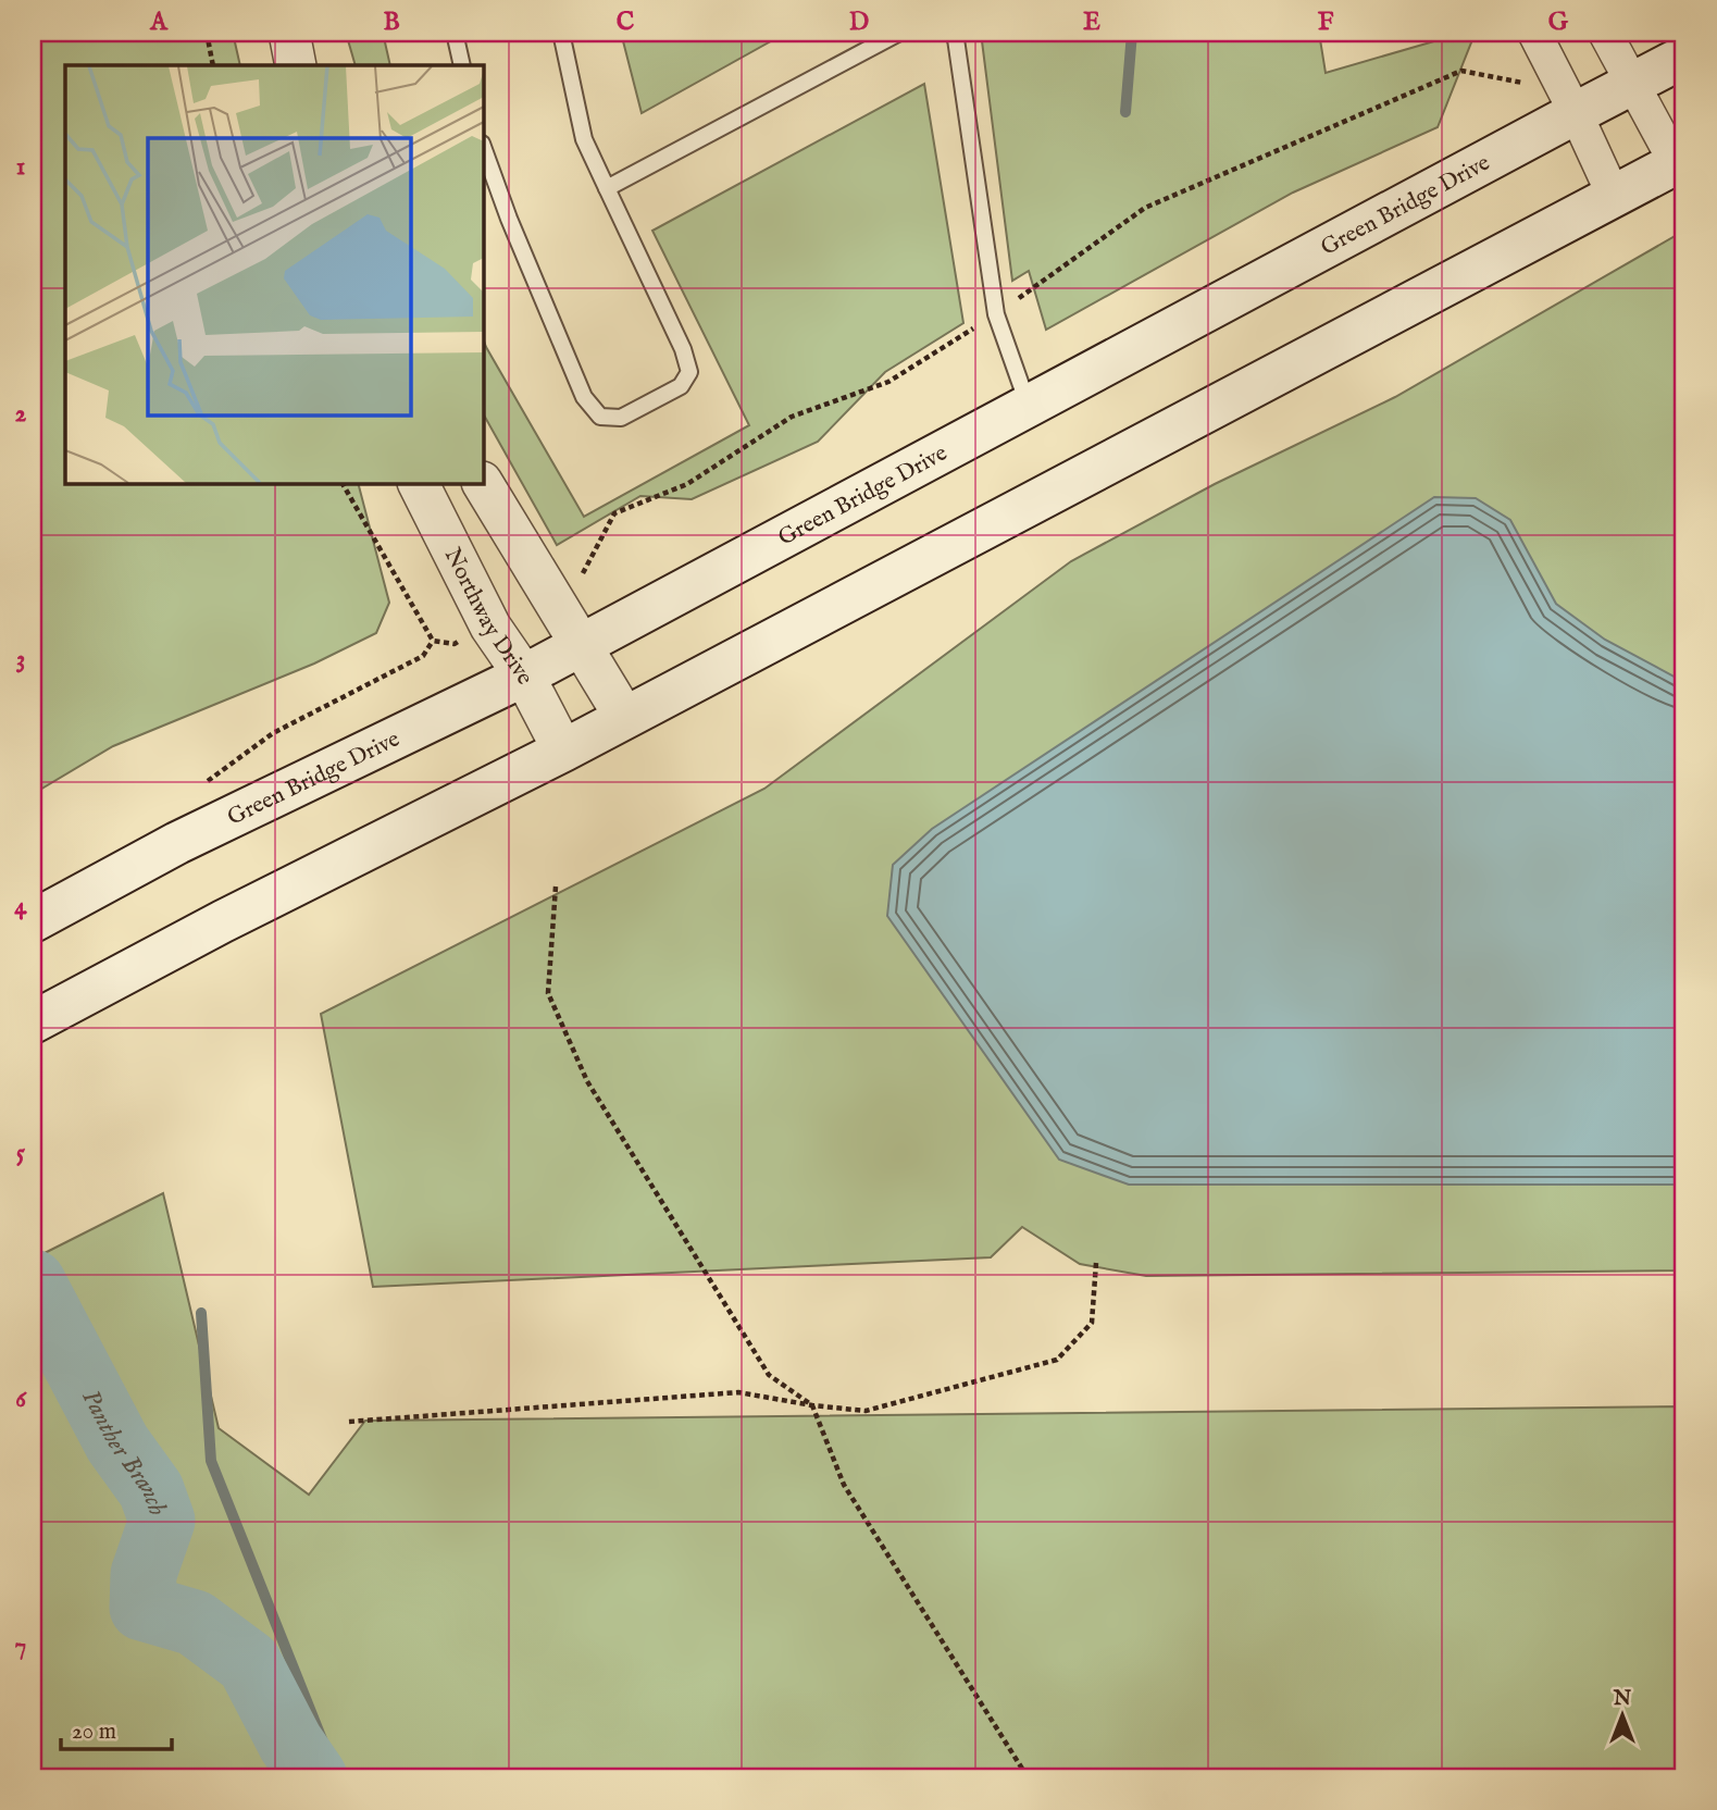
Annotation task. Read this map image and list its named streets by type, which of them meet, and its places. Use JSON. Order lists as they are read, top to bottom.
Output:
{
  "streets": {
    "main road": ["Green Bridge Drive"],
    "street": ["Northway Drive"]
  },
  "crossings": [
    ["Green Bridge Drive", "Northway Drive"]
  ],
  "water": ["Panther Branch"],
  "scale_bar": "20 m",
  "north": "top",
  "grid": {
    "columns": [
      "A",
      "B",
      "C",
      "D",
      "E",
      "F",
      "G"
    ],
    "rows": [
      "1",
      "2",
      "3",
      "4",
      "5",
      "6",
      "7"
    ]
  }
}
